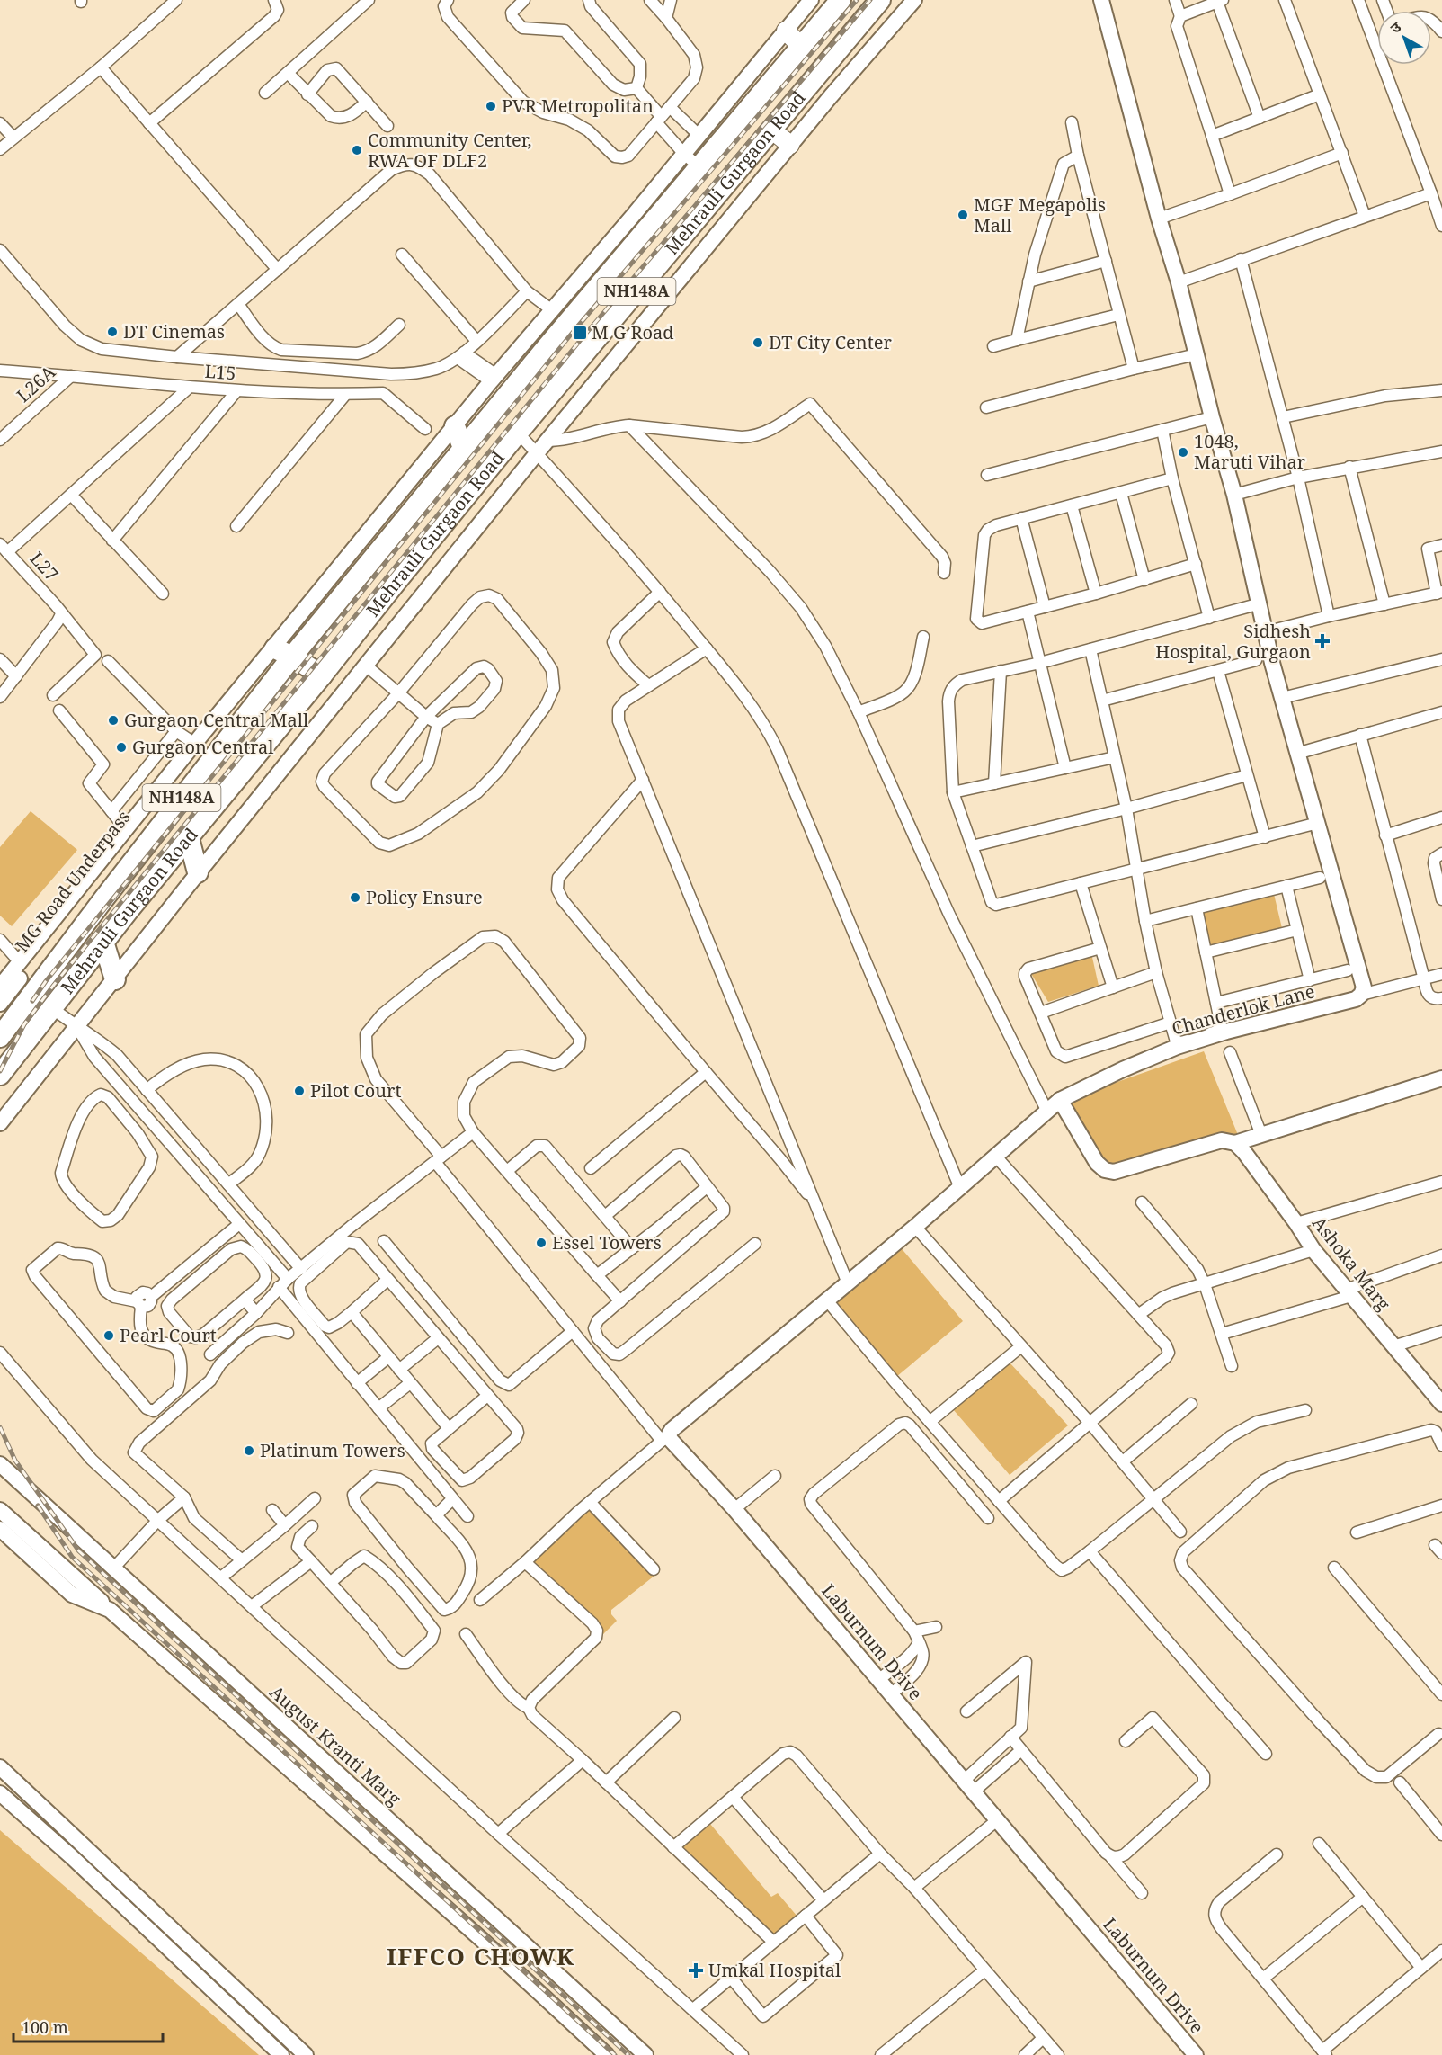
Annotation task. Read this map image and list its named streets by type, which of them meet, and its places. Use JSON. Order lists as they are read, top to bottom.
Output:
{
  "streets": {
    "highway": ["Mehrauli Gurgaon Road", "NH148A"],
    "street": [
      "L15",
      "L26A",
      "L27",
      "MG Road Underpass",
      "Chanderlok Lane",
      "Ashoka Marg",
      "Laburnum Drive",
      "August Kranti Marg"
    ]
  },
  "crossings": [
    ["L15", "L26A"]
  ],
  "districts": ["IFFCO CHOWK"],
  "places": {
    "other": [
      "PVR Metropolitan",
      "Community Center, RWA OF DLF2",
      "MGF Megapolis Mall",
      "DT Cinemas",
      "DT City Center",
      "1048, Maruti Vihar",
      "Gurgaon Central Mall",
      "Gurgaon Central",
      "Policy Ensure",
      "Pilot Court",
      "Essel Towers",
      "Pearl Court",
      "Platinum Towers"
    ],
    "transit": ["M G Road"],
    "health": ["Sidhesh Hospital, Gurgaon", "Umkal Hospital"]
  },
  "scale_bar": "100 m",
  "north": "top left"
}
